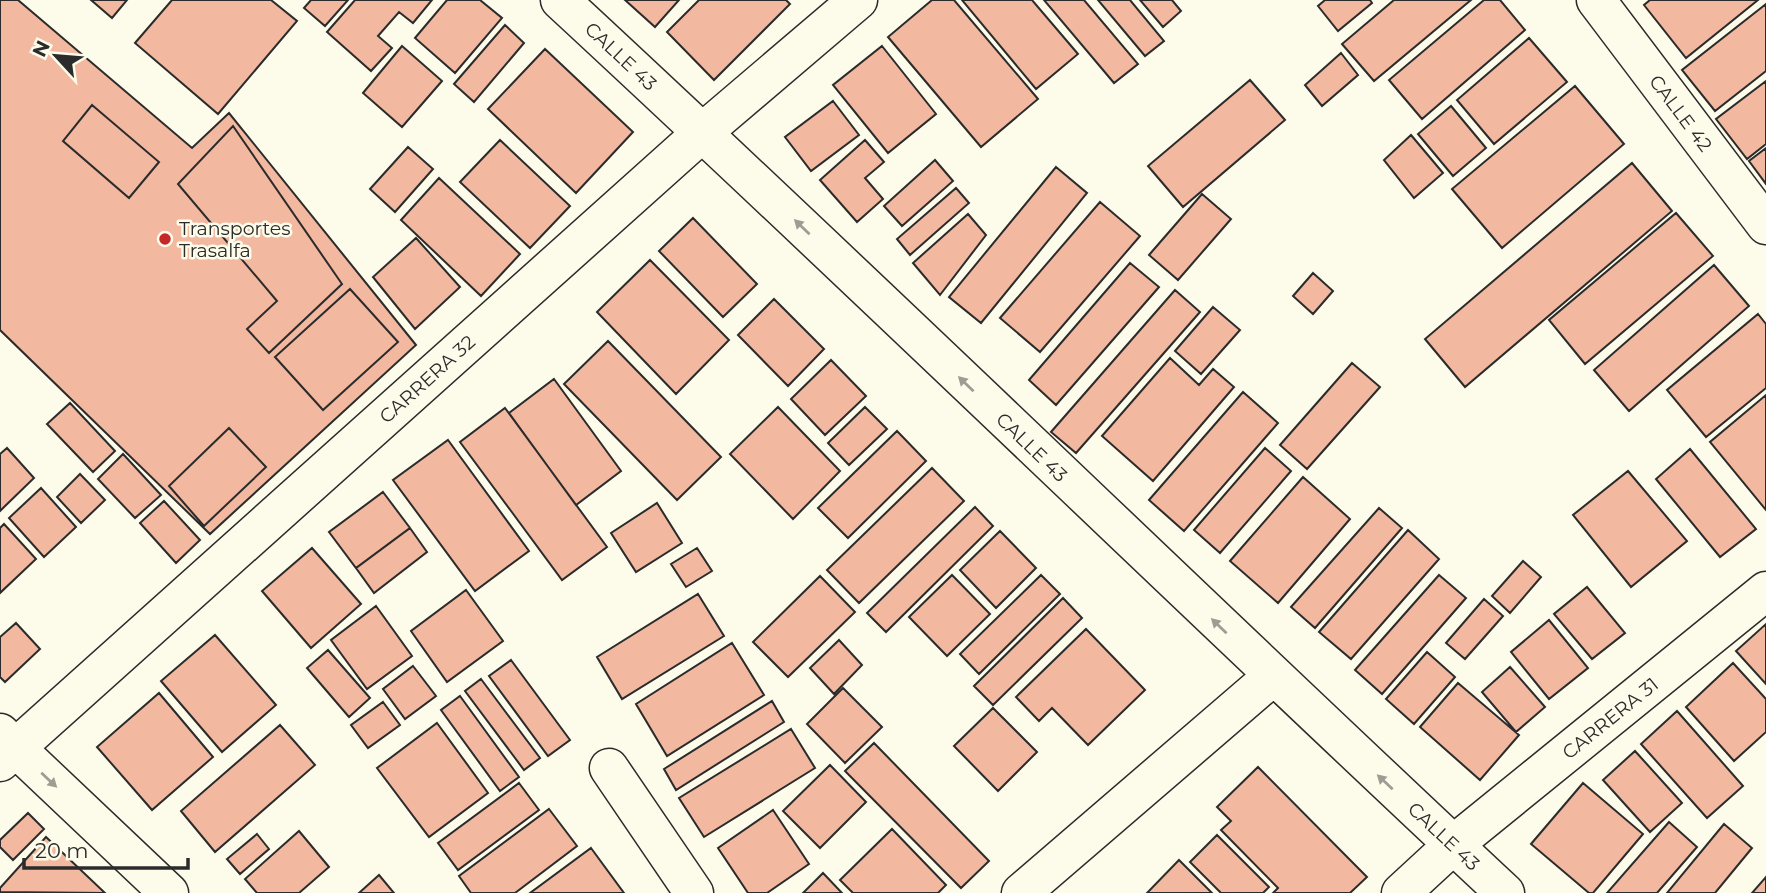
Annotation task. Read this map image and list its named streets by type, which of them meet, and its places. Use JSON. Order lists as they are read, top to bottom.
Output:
{
  "streets": {
    "street": [
      "CALLE 43",
      "CALLE 42",
      "CARRERA 32",
      "CARRERA 31"
    ]
  },
  "crossings": [
    ["CALLE 43", "CARRERA 32"],
    ["CALLE 43", "CARRERA 31"]
  ],
  "one_way": ["CALLE 43"],
  "places": ["Transportes Trasalfa"],
  "scale_bar": "20 m",
  "north": "top left"
}
